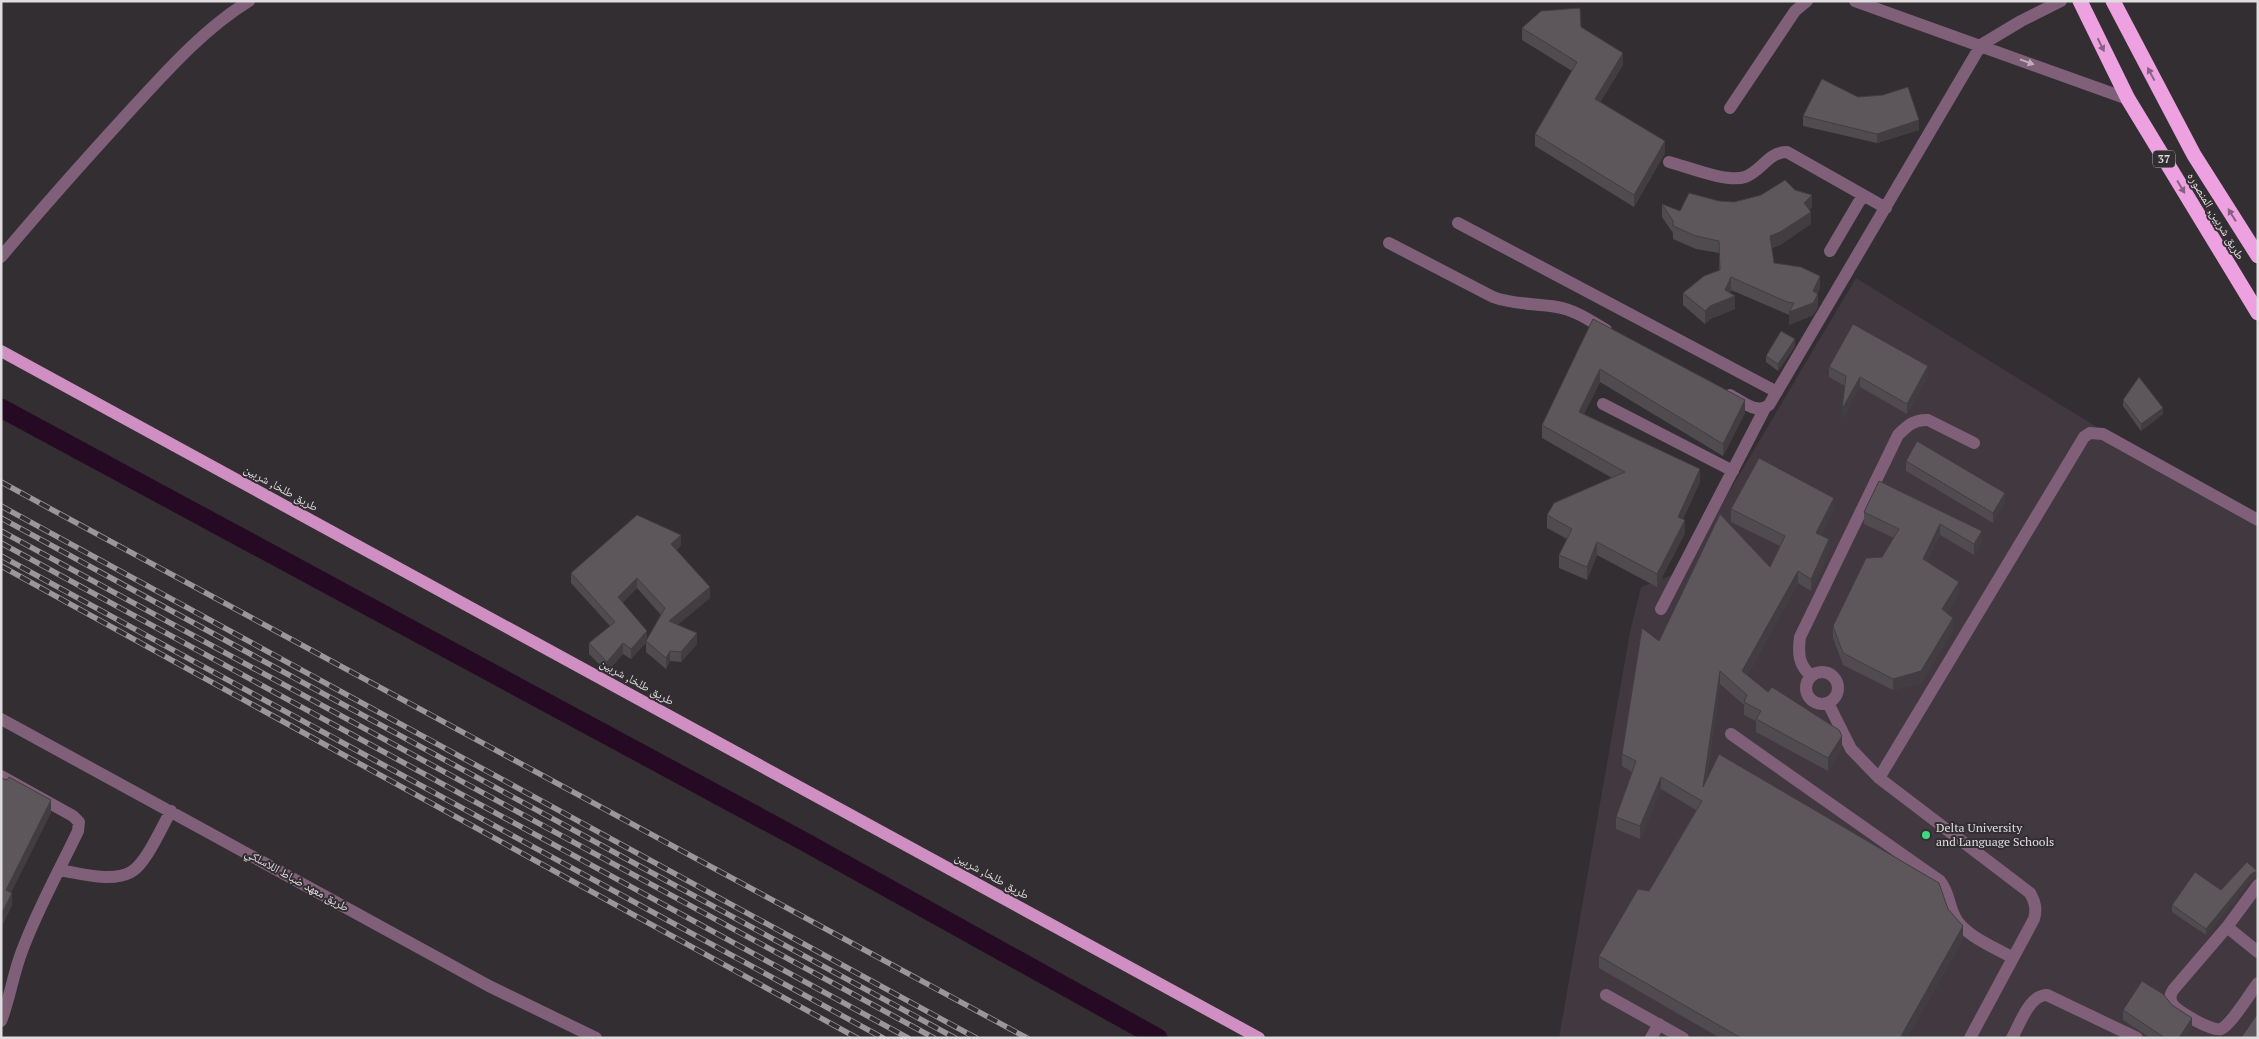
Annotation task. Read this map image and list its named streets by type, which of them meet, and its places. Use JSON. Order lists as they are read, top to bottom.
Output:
{
  "streets": {
    "highway": ["37", "طريق شربين, المنصوره"],
    "main road": ["طريق طلخا, شربين"],
    "street": ["طريق معهد ضباط اللاسلكي"]
  },
  "places": ["Delta University and Language Schools"]
}
